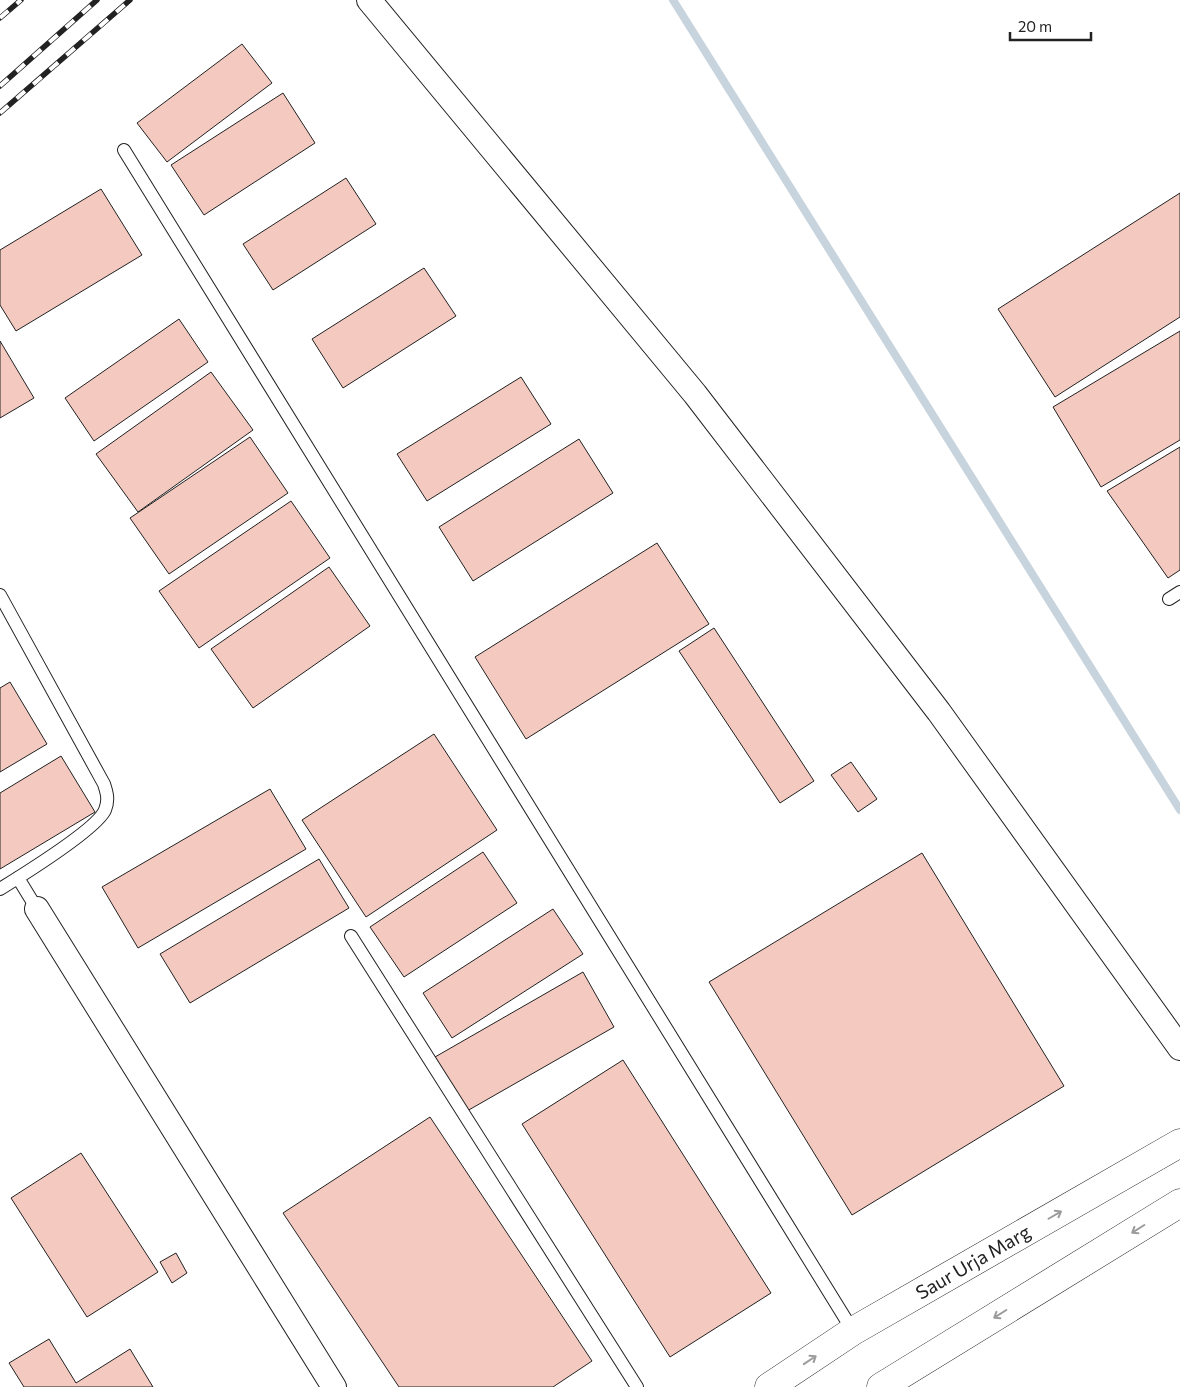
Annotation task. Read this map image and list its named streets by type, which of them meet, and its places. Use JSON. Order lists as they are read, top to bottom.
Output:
{
  "streets": {
    "street": ["Saur Urja Marg"]
  },
  "scale_bar": "20 m"
}
